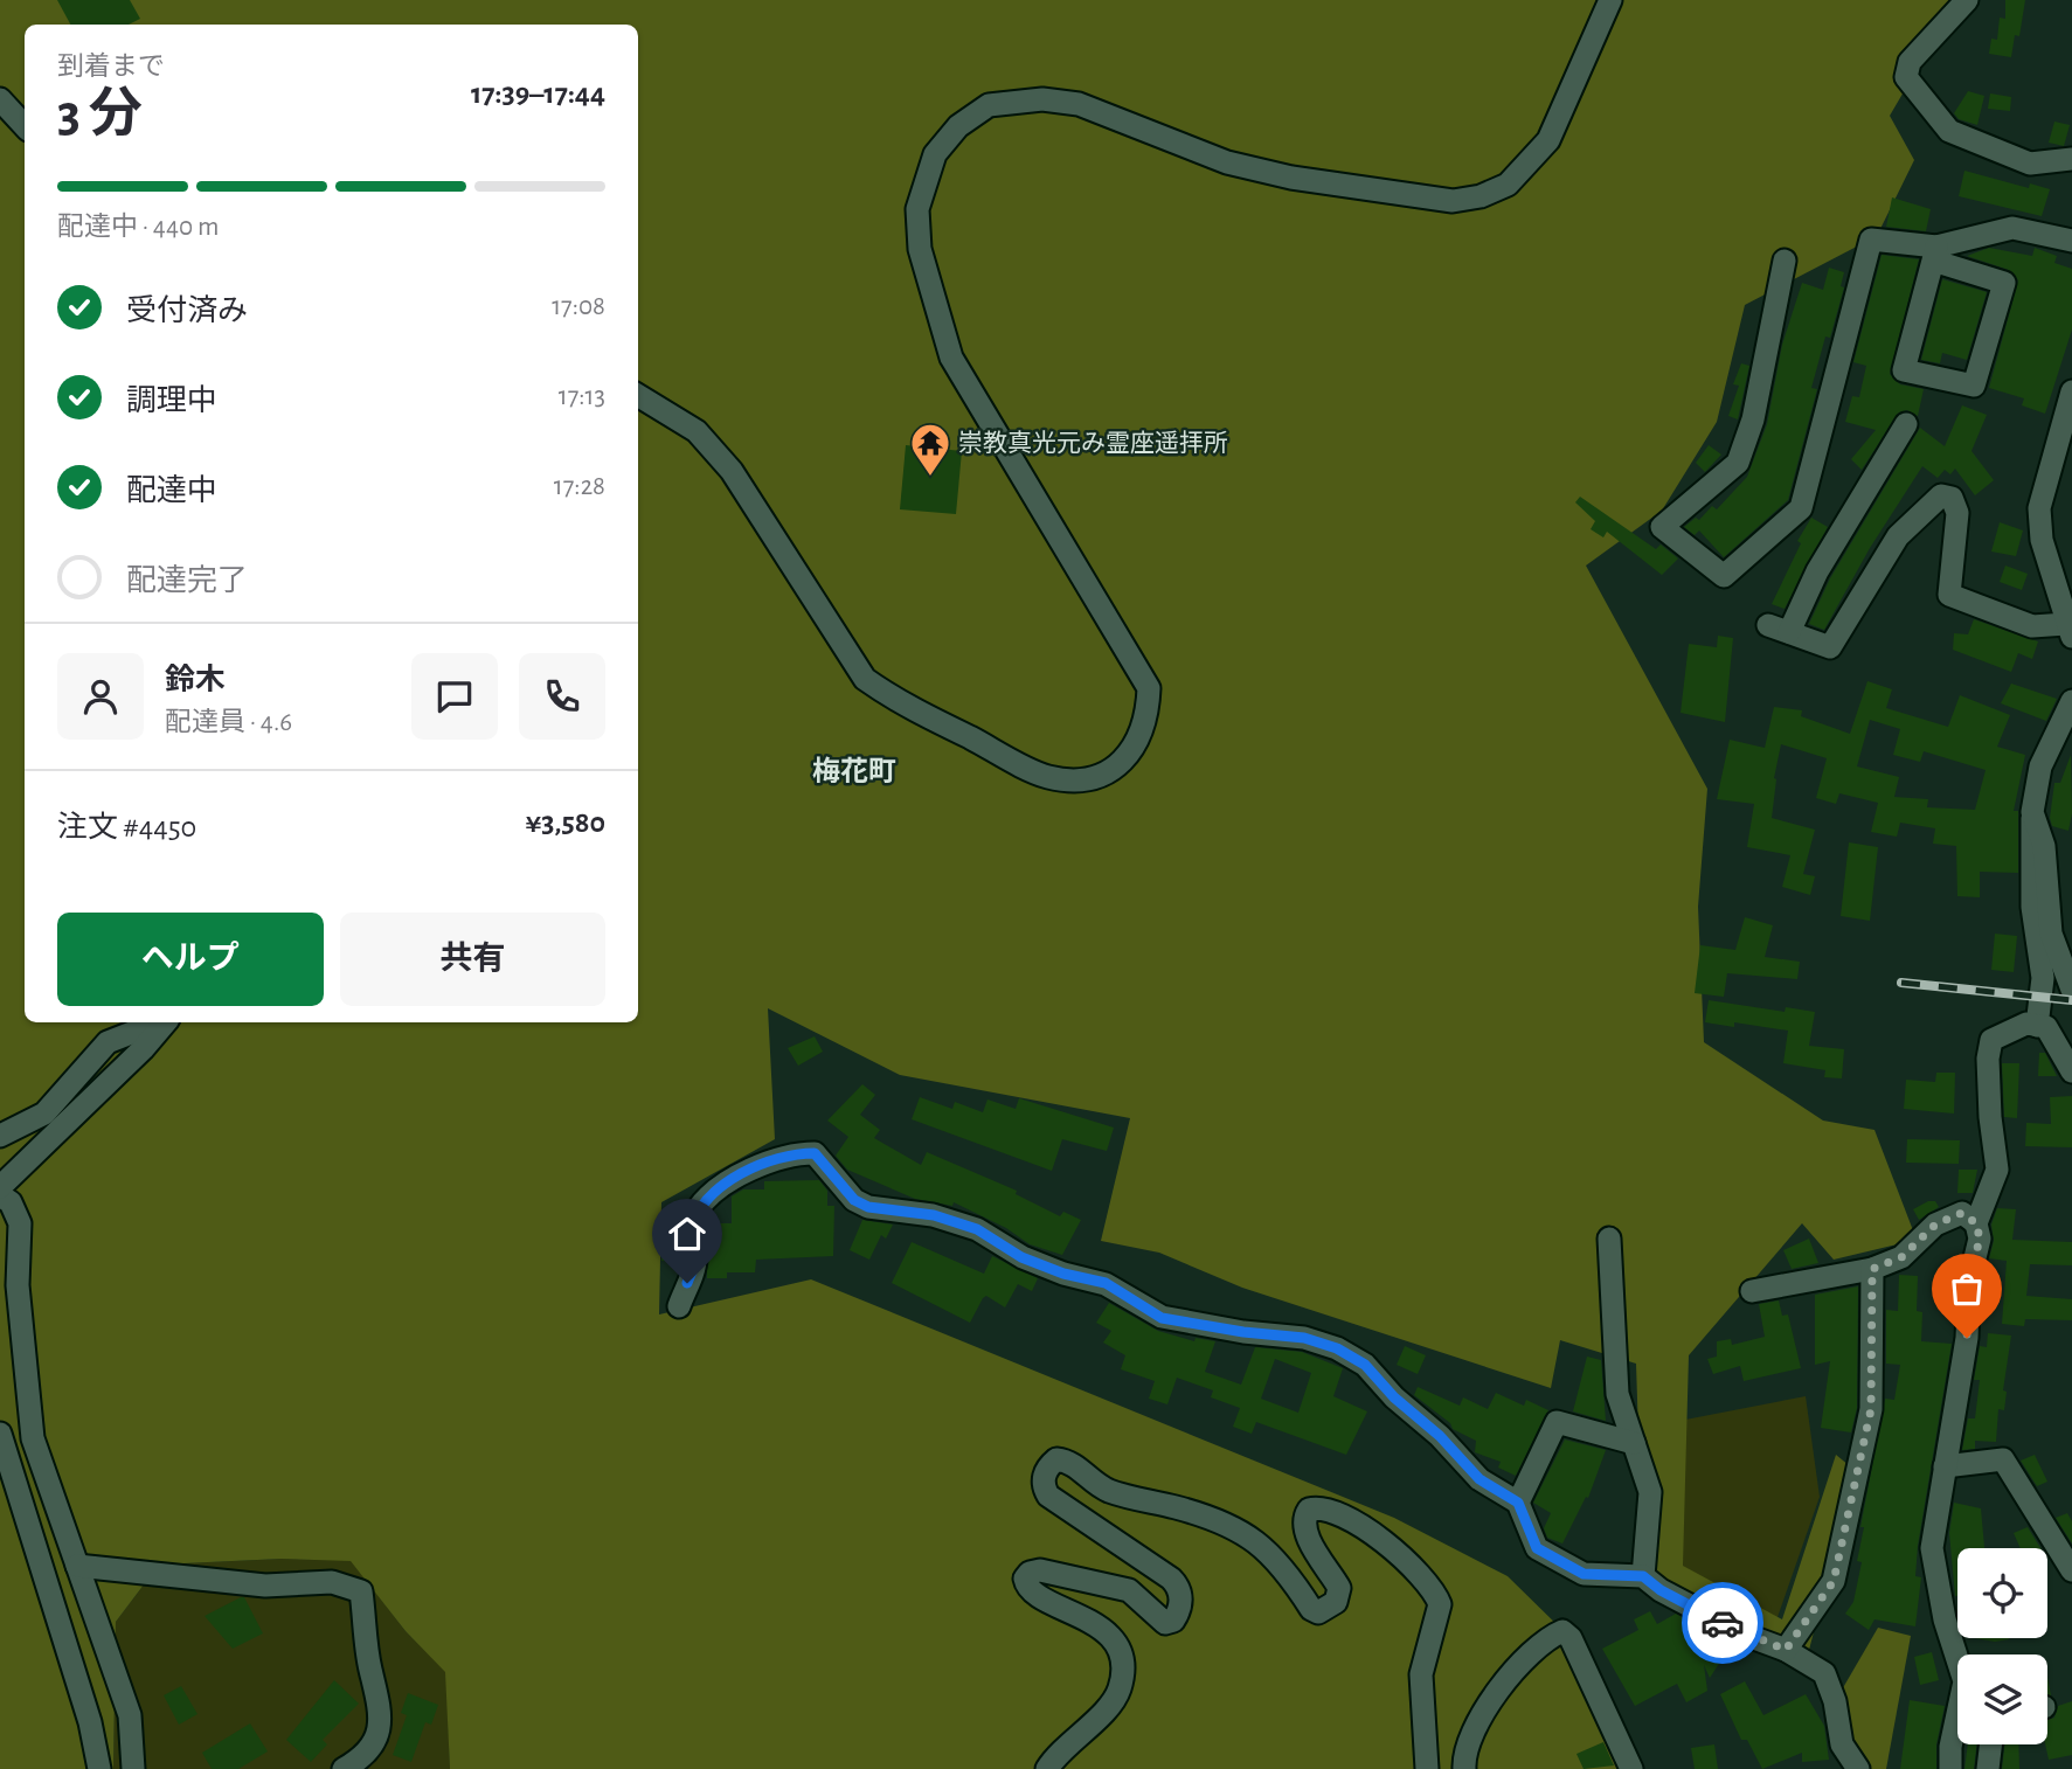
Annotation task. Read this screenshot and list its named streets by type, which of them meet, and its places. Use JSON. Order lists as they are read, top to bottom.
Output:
{
  "districts": ["梅花町"],
  "places": {
    "temple": ["崇教真光元み霊座遥拝所"]
  },
  "page": {
    "heading": ["3 分", "到着まで", "17:39–17:44"],
    "panel": [
      "鈴木",
      "配達員 · 4.6",
      "注文 #4450",
      "¥3,580"
    ],
    "bar": "配達中 · 440 m",
    "list": [
      ["受付済み", "17:08"],
      ["調理中", "17:13"],
      ["配達中", "17:28"],
      "配達完了"
    ],
    "buttons": ["ヘルプ", "共有"]
  }
}
